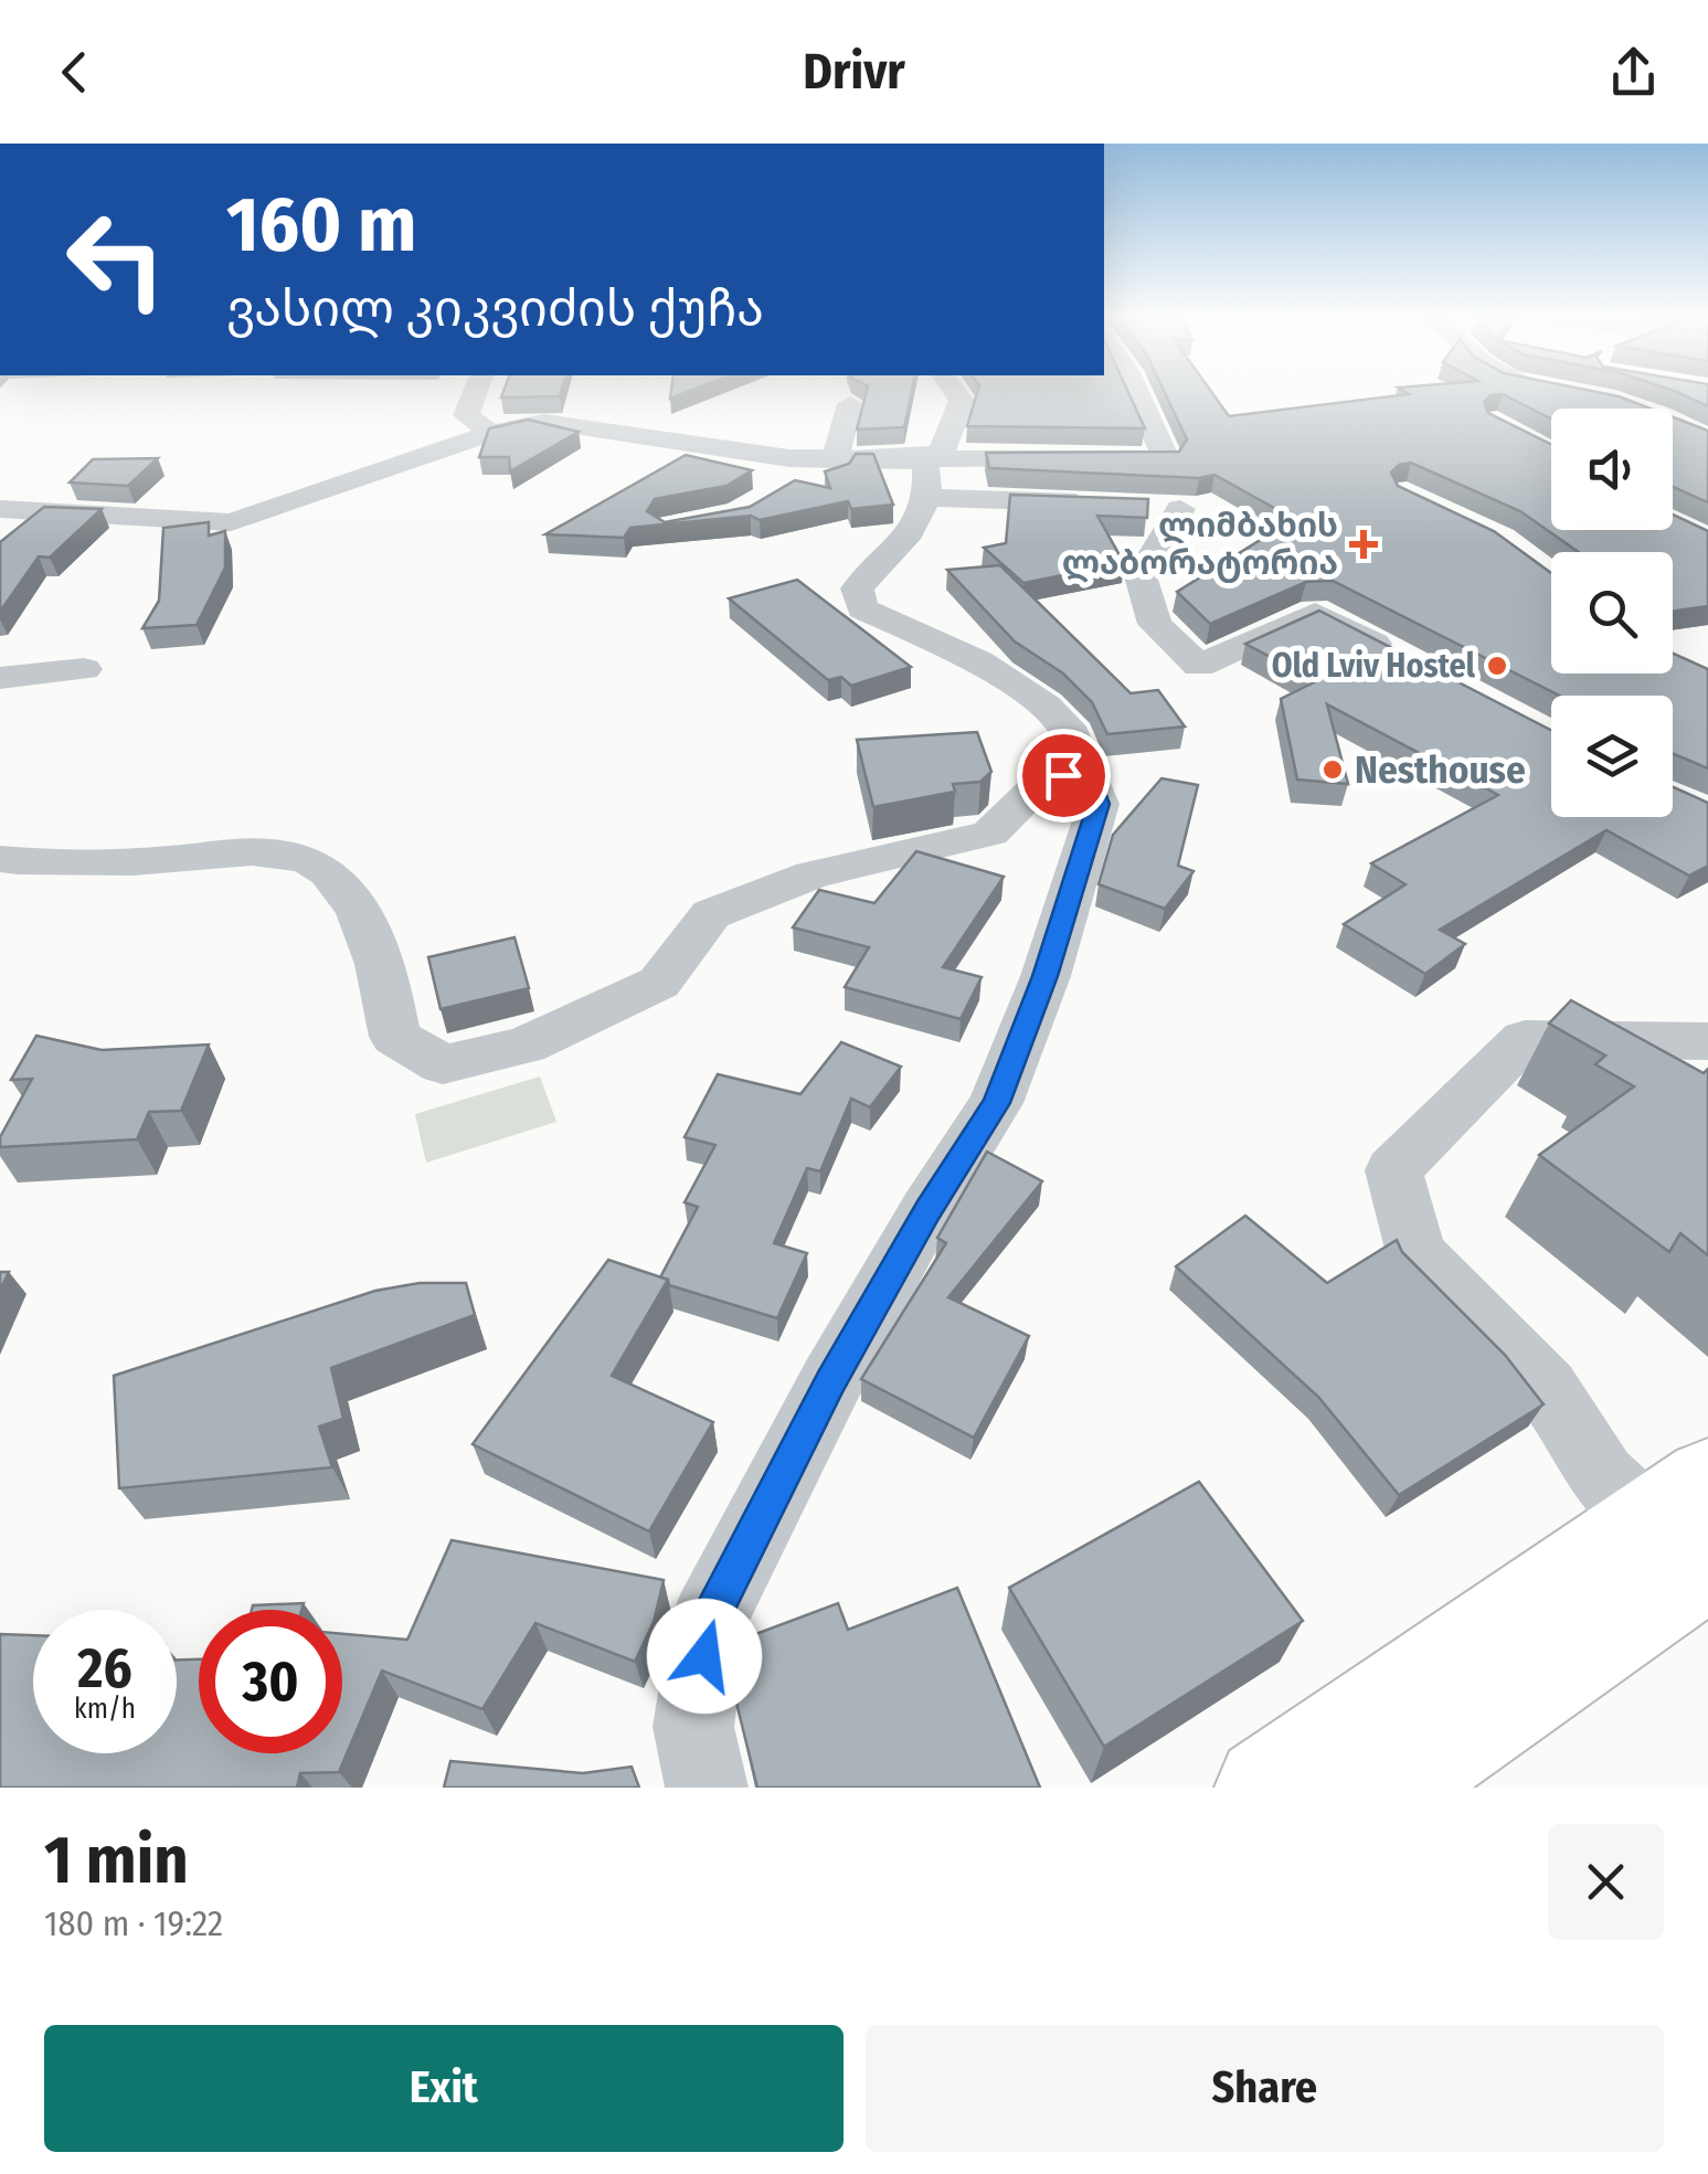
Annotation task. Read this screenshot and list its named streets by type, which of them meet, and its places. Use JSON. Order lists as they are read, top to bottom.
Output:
{
  "places": {
    "health": ["ლიმბახის ლაბორატორია"],
    "other": ["Old Lviv Hostel", "Nesthouse"]
  },
  "page": {
    "header": "Drivr",
    "turn": ["160 m", "ვასილ კიკვიძის ქუჩა"],
    "speed": "26 km/h",
    "limit": "30",
    "heading": ["1 min", "180 m · 19:22"],
    "buttons": ["Exit", "Share"]
  }
}
